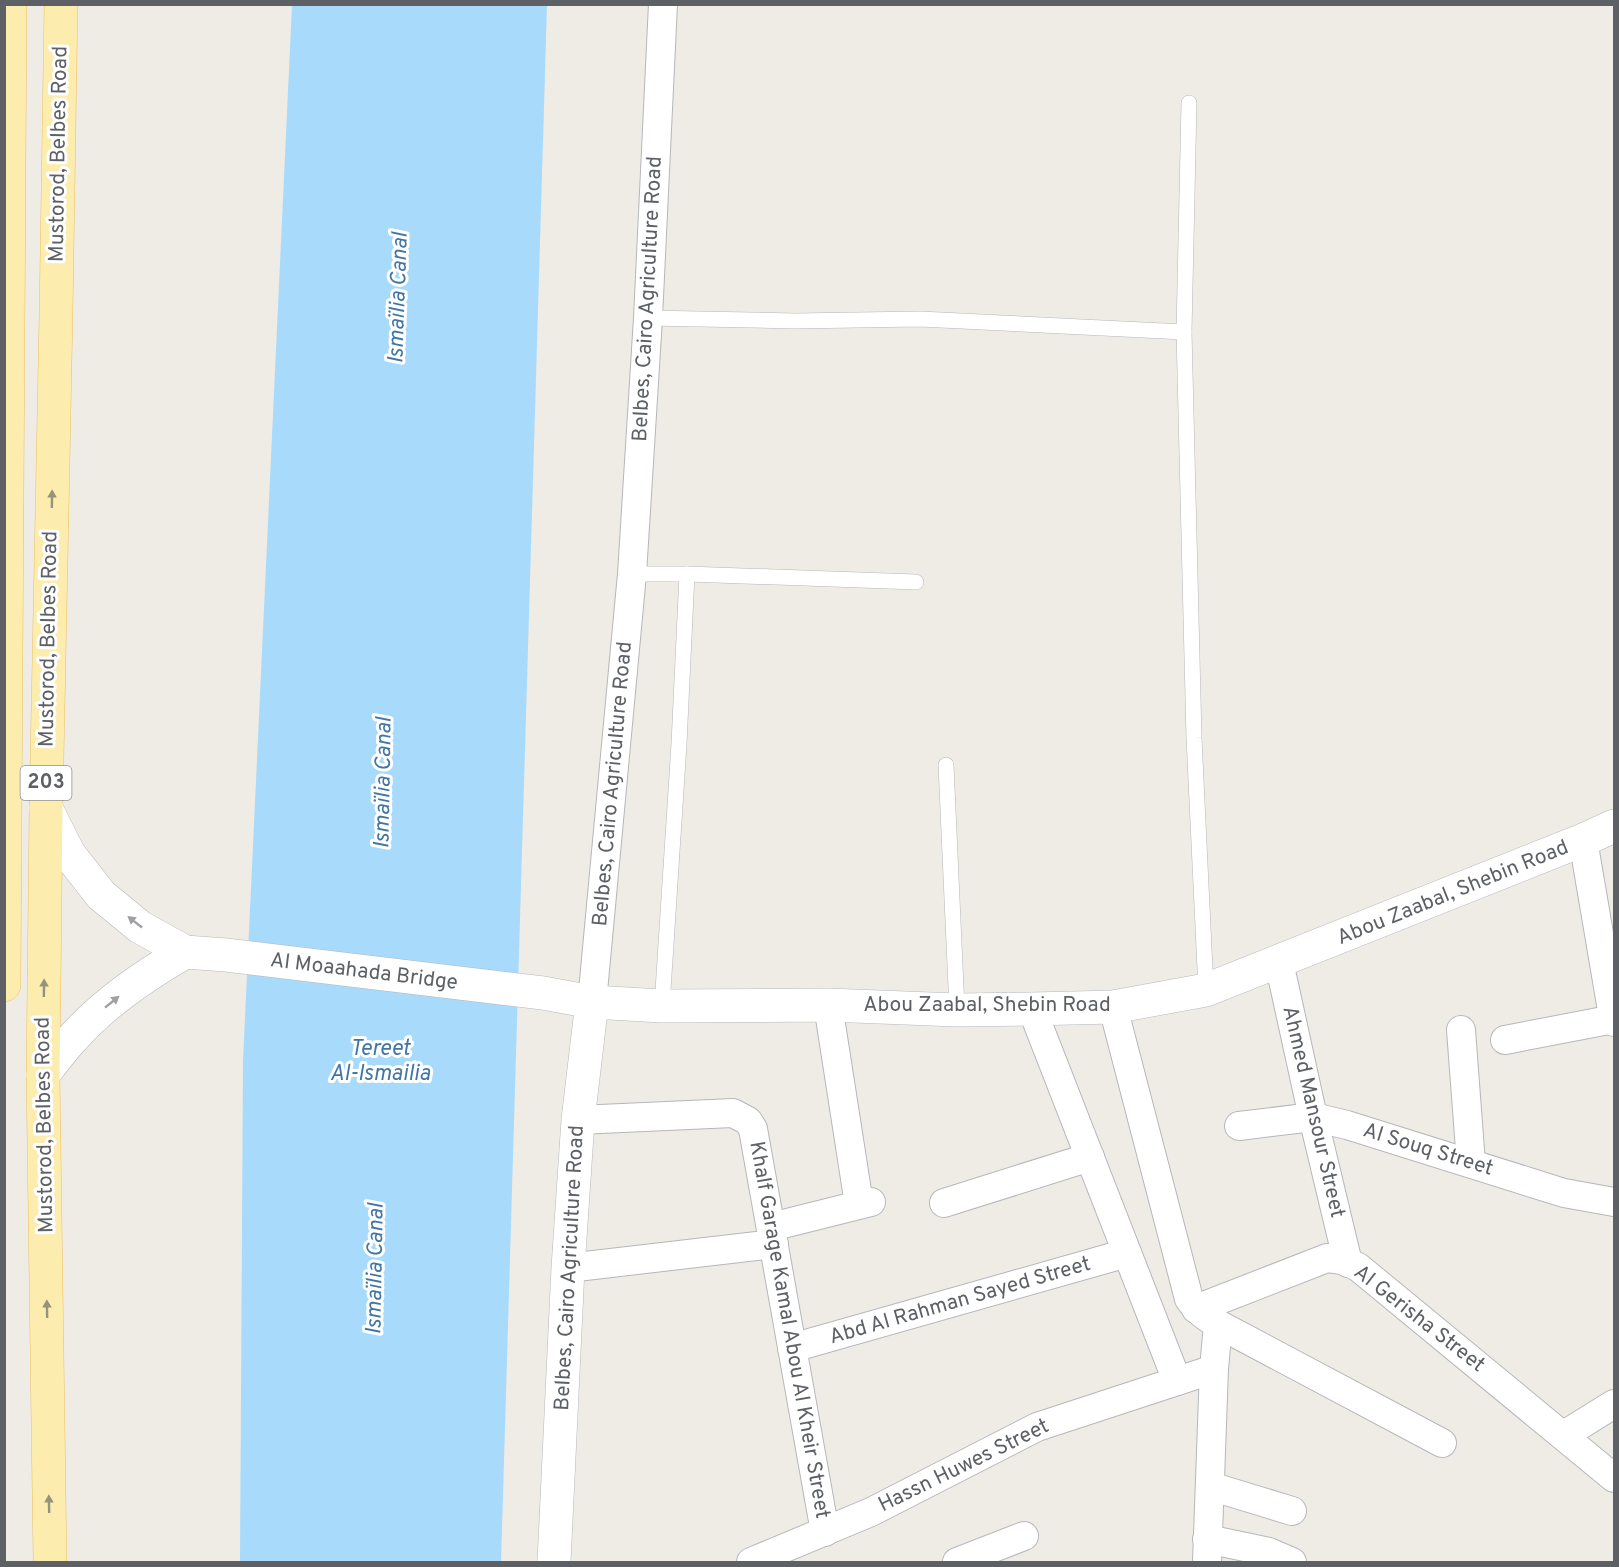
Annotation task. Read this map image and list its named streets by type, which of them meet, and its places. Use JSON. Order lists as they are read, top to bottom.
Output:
{
  "streets": {
    "main road": [
      "Mustorod, Belbes Road",
      "Belbes, Cairo Agriculture Road",
      "203",
      "Abou Zaabal, Shebin Road",
      "Al Moaahada Bridge"
    ],
    "street": [
      "Ahmed Mansour Street",
      "Al Souq Street",
      "Abd Al Rahman Sayed Street",
      "Al Gerisha Street",
      "Khalf Garage Kamal Abou Al Kheir Street",
      "Hassn Huwes Street"
    ]
  },
  "crossings": [
    ["Mustorod, Belbes Road", "Al Moaahada Bridge"],
    ["Belbes, Cairo Agriculture Road", "Abou Zaabal, Shebin Road"],
    ["Belbes, Cairo Agriculture Road", "Khalf Garage Kamal Abou Al Kheir Street"],
    ["Abou Zaabal, Shebin Road", "Al Moaahada Bridge"],
    ["Abou Zaabal, Shebin Road", "Ahmed Mansour Street"],
    ["Ahmed Mansour Street", "Al Souq Street"],
    ["Ahmed Mansour Street", "Al Gerisha Street"],
    ["Abd Al Rahman Sayed Street", "Khalf Garage Kamal Abou Al Kheir Street"],
    ["Khalf Garage Kamal Abou Al Kheir Street", "Hassn Huwes Street"]
  ],
  "one_way": ["Al Moaahada Bridge"],
  "water": ["Ismaïlia Canal", "Tereet Al-Ismailia"]
}
